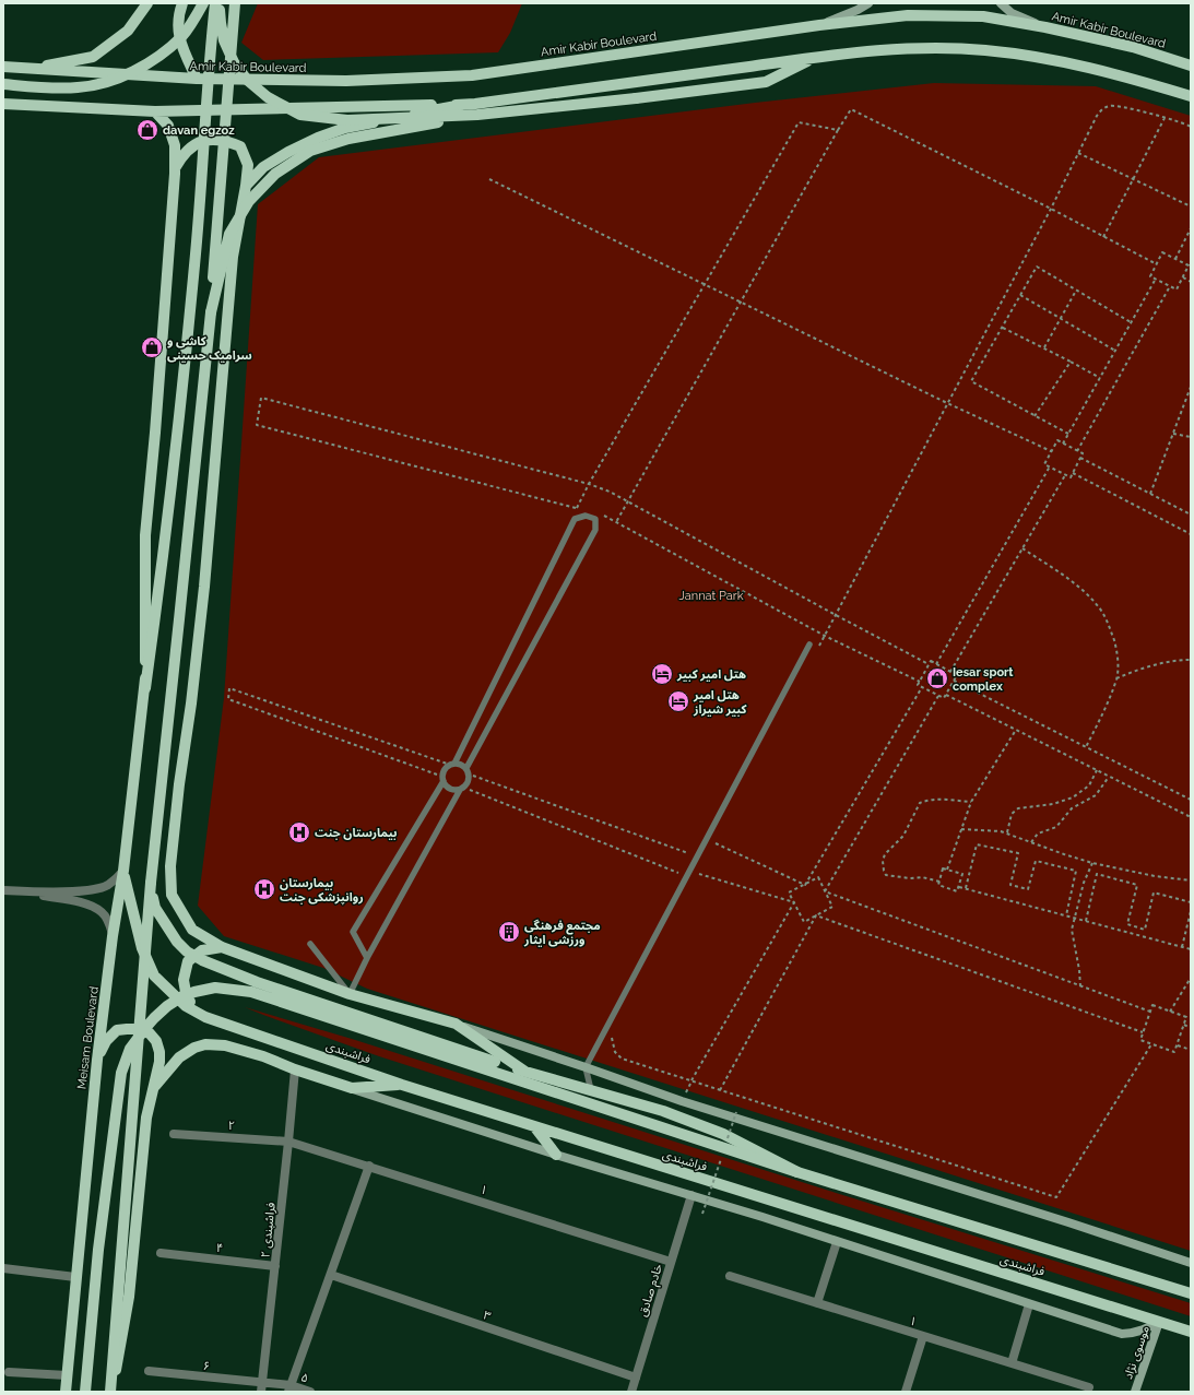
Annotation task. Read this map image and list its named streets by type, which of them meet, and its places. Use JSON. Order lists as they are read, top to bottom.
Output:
{
  "streets": {
    "main road": [
      "Amir Kabir Boulevard",
      "Meisam Boulevard",
      "فراشبندی",
      "موسوی نژاد"
    ],
    "street": [
      "۲",
      "۱",
      "۲ فراشبندی",
      "۴",
      "خادم صادق",
      "۳",
      "۶",
      "۵"
    ]
  },
  "crossings": [
    ["Meisam Boulevard", "فراشبندی"],
    ["فراشبندی", "موسوی نژاد"],
    ["۲", "۱"],
    ["۲", "۲ فراشبندی"],
    ["۱", "۲ فراشبندی"],
    ["۱", "خادم صادق"],
    ["۲ فراشبندی", "۴"],
    ["۲ فراشبندی", "۶"],
    ["خادم صادق", "۳"],
    ["۶", "۵"]
  ],
  "parks": ["Jannat Park"],
  "places": {
    "shop": ["davan egzoz", "کاشی و سرامیک حسینی", "Iesar sport complex"],
    "hotel": ["هتل امیر کبیر", "هتل امیر کبیر شیراز"],
    "hospital": ["بیمارستان جنت", "بیمارستان روانپزشکی جنت"],
    "building": ["مجتمع فرهنگی ورزشی ایثار"]
  }
}
